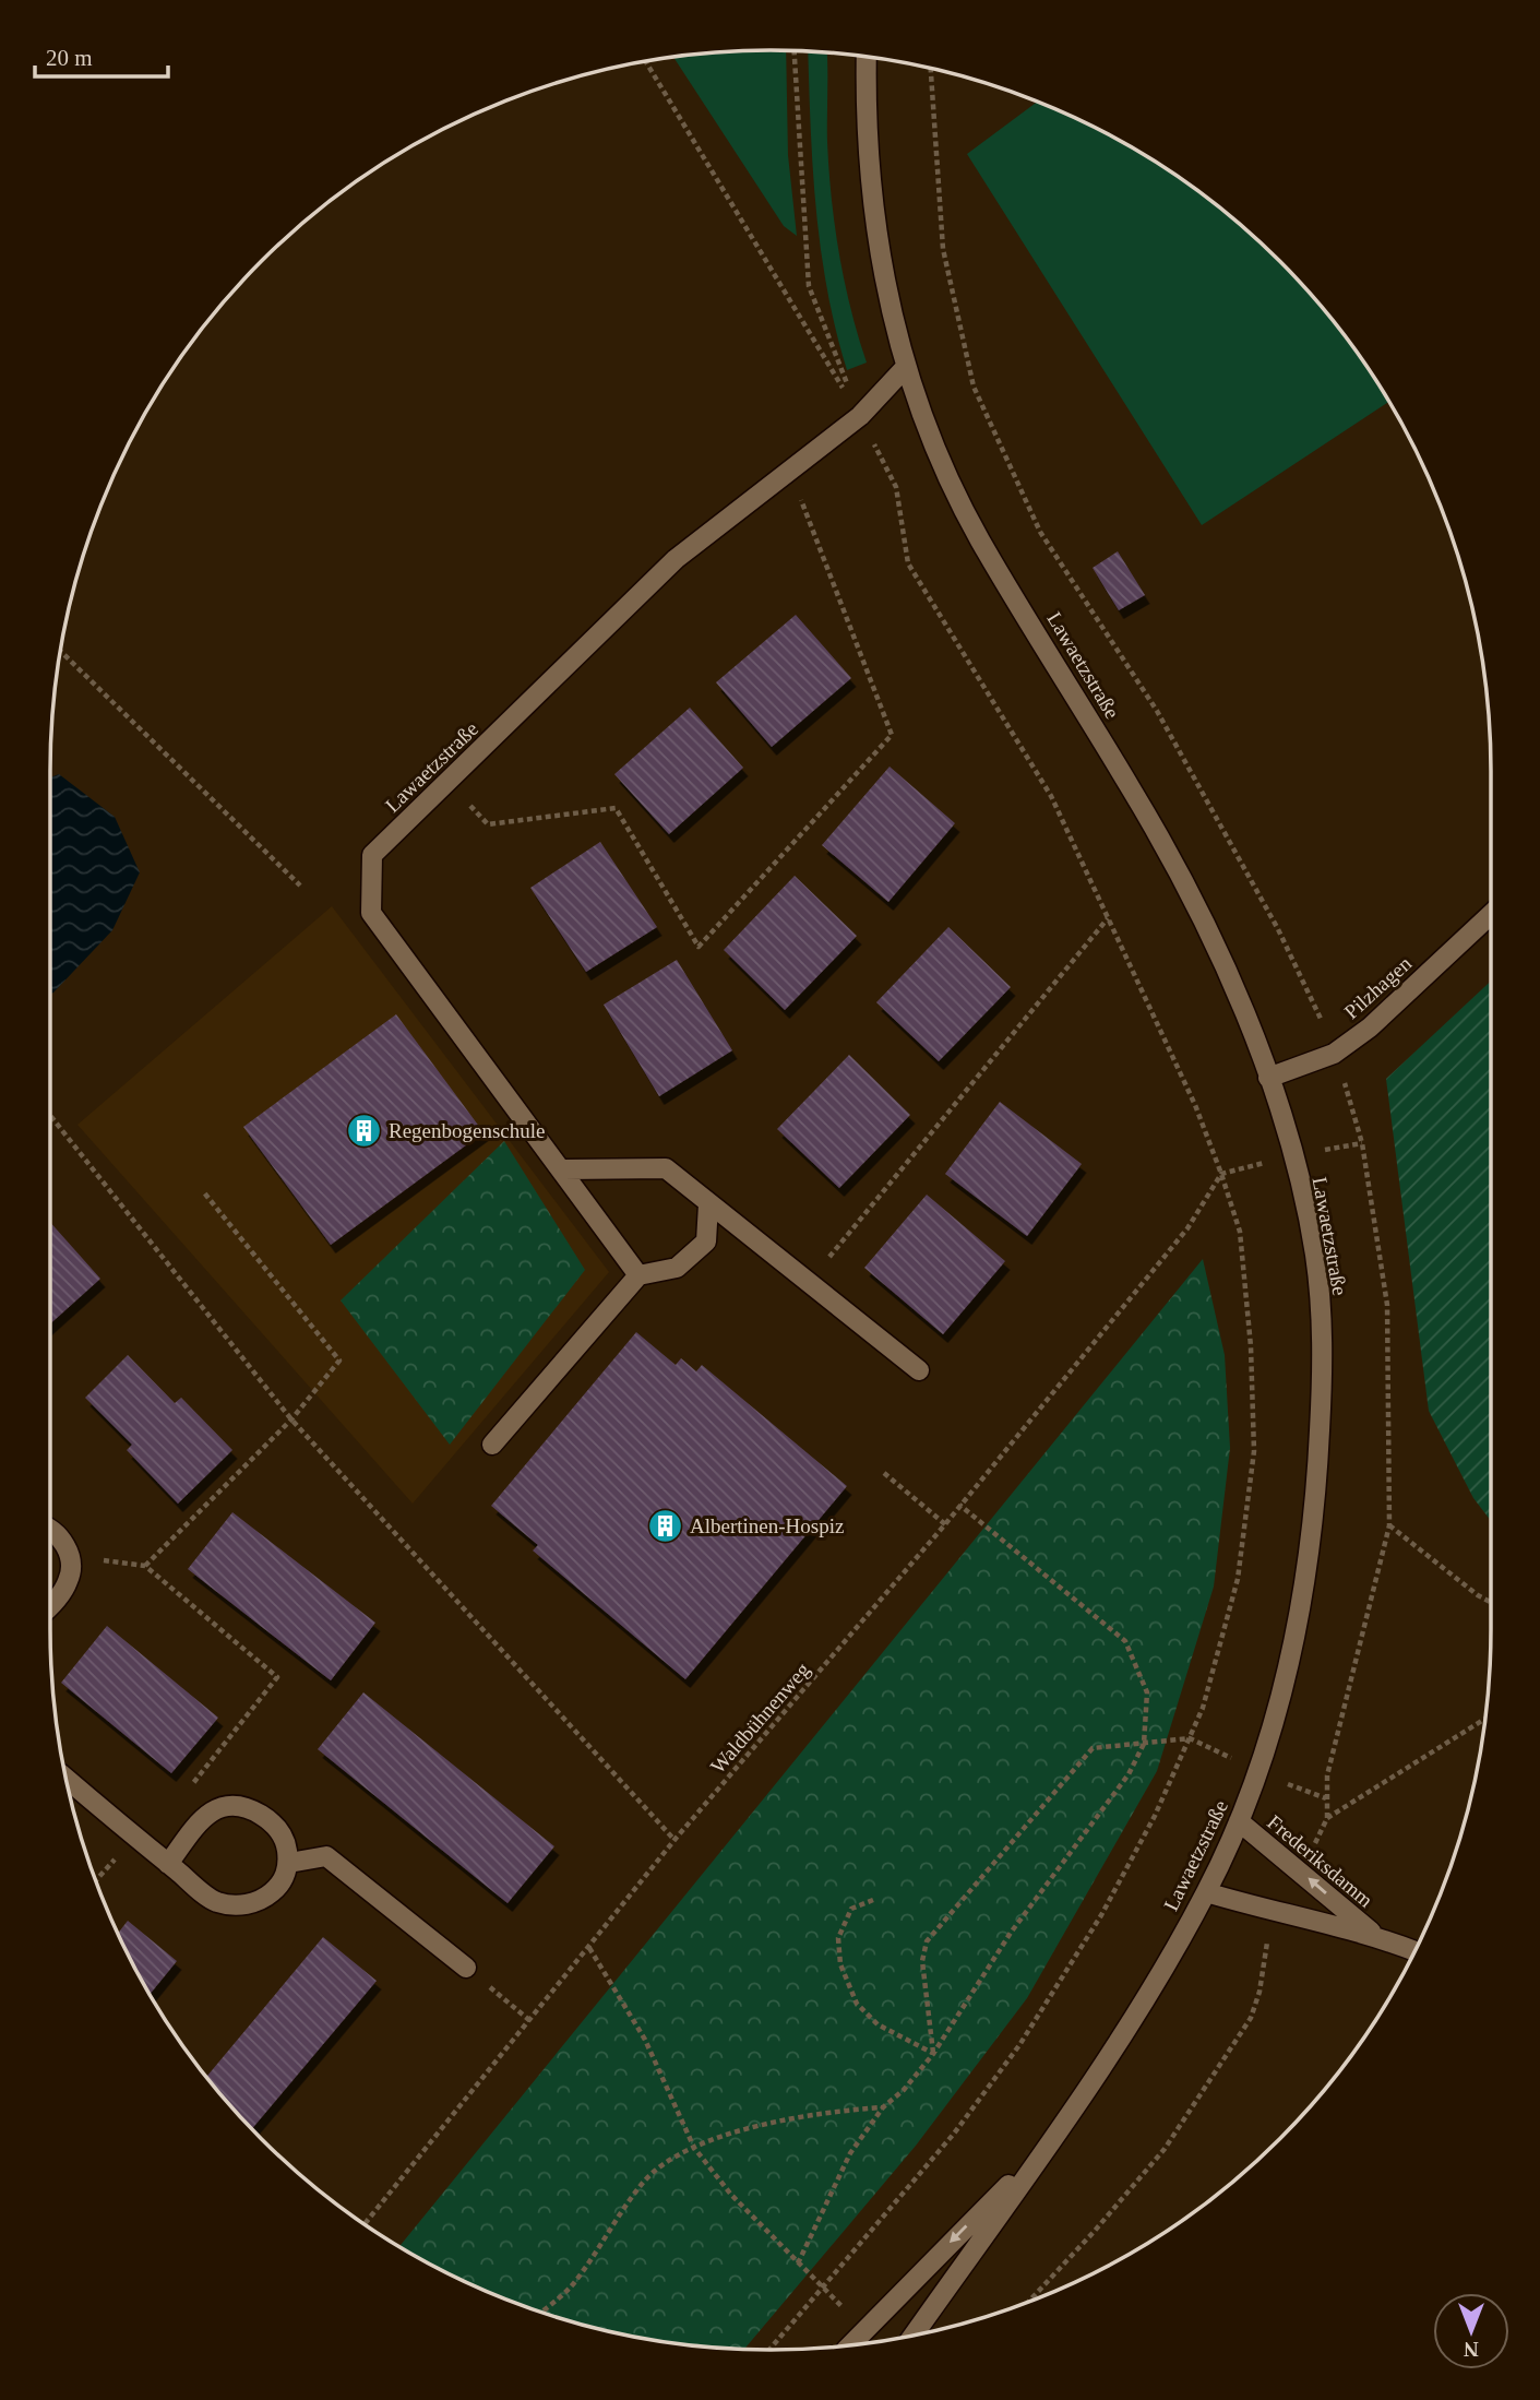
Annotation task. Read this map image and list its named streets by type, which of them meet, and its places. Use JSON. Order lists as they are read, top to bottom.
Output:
{
  "streets": {
    "street": ["Lawaetzstraße", "Pilzhagen", "Frederiksdamm"],
    "path": ["Waldbühnenweg"]
  },
  "crossings": [
    ["Lawaetzstraße", "Pilzhagen"],
    ["Lawaetzstraße", "Frederiksdamm"]
  ],
  "places": {
    "building": ["Regenbogenschule", "Albertinen-Hospiz"]
  },
  "scale_bar": "20 m",
  "north": "bottom"
}
